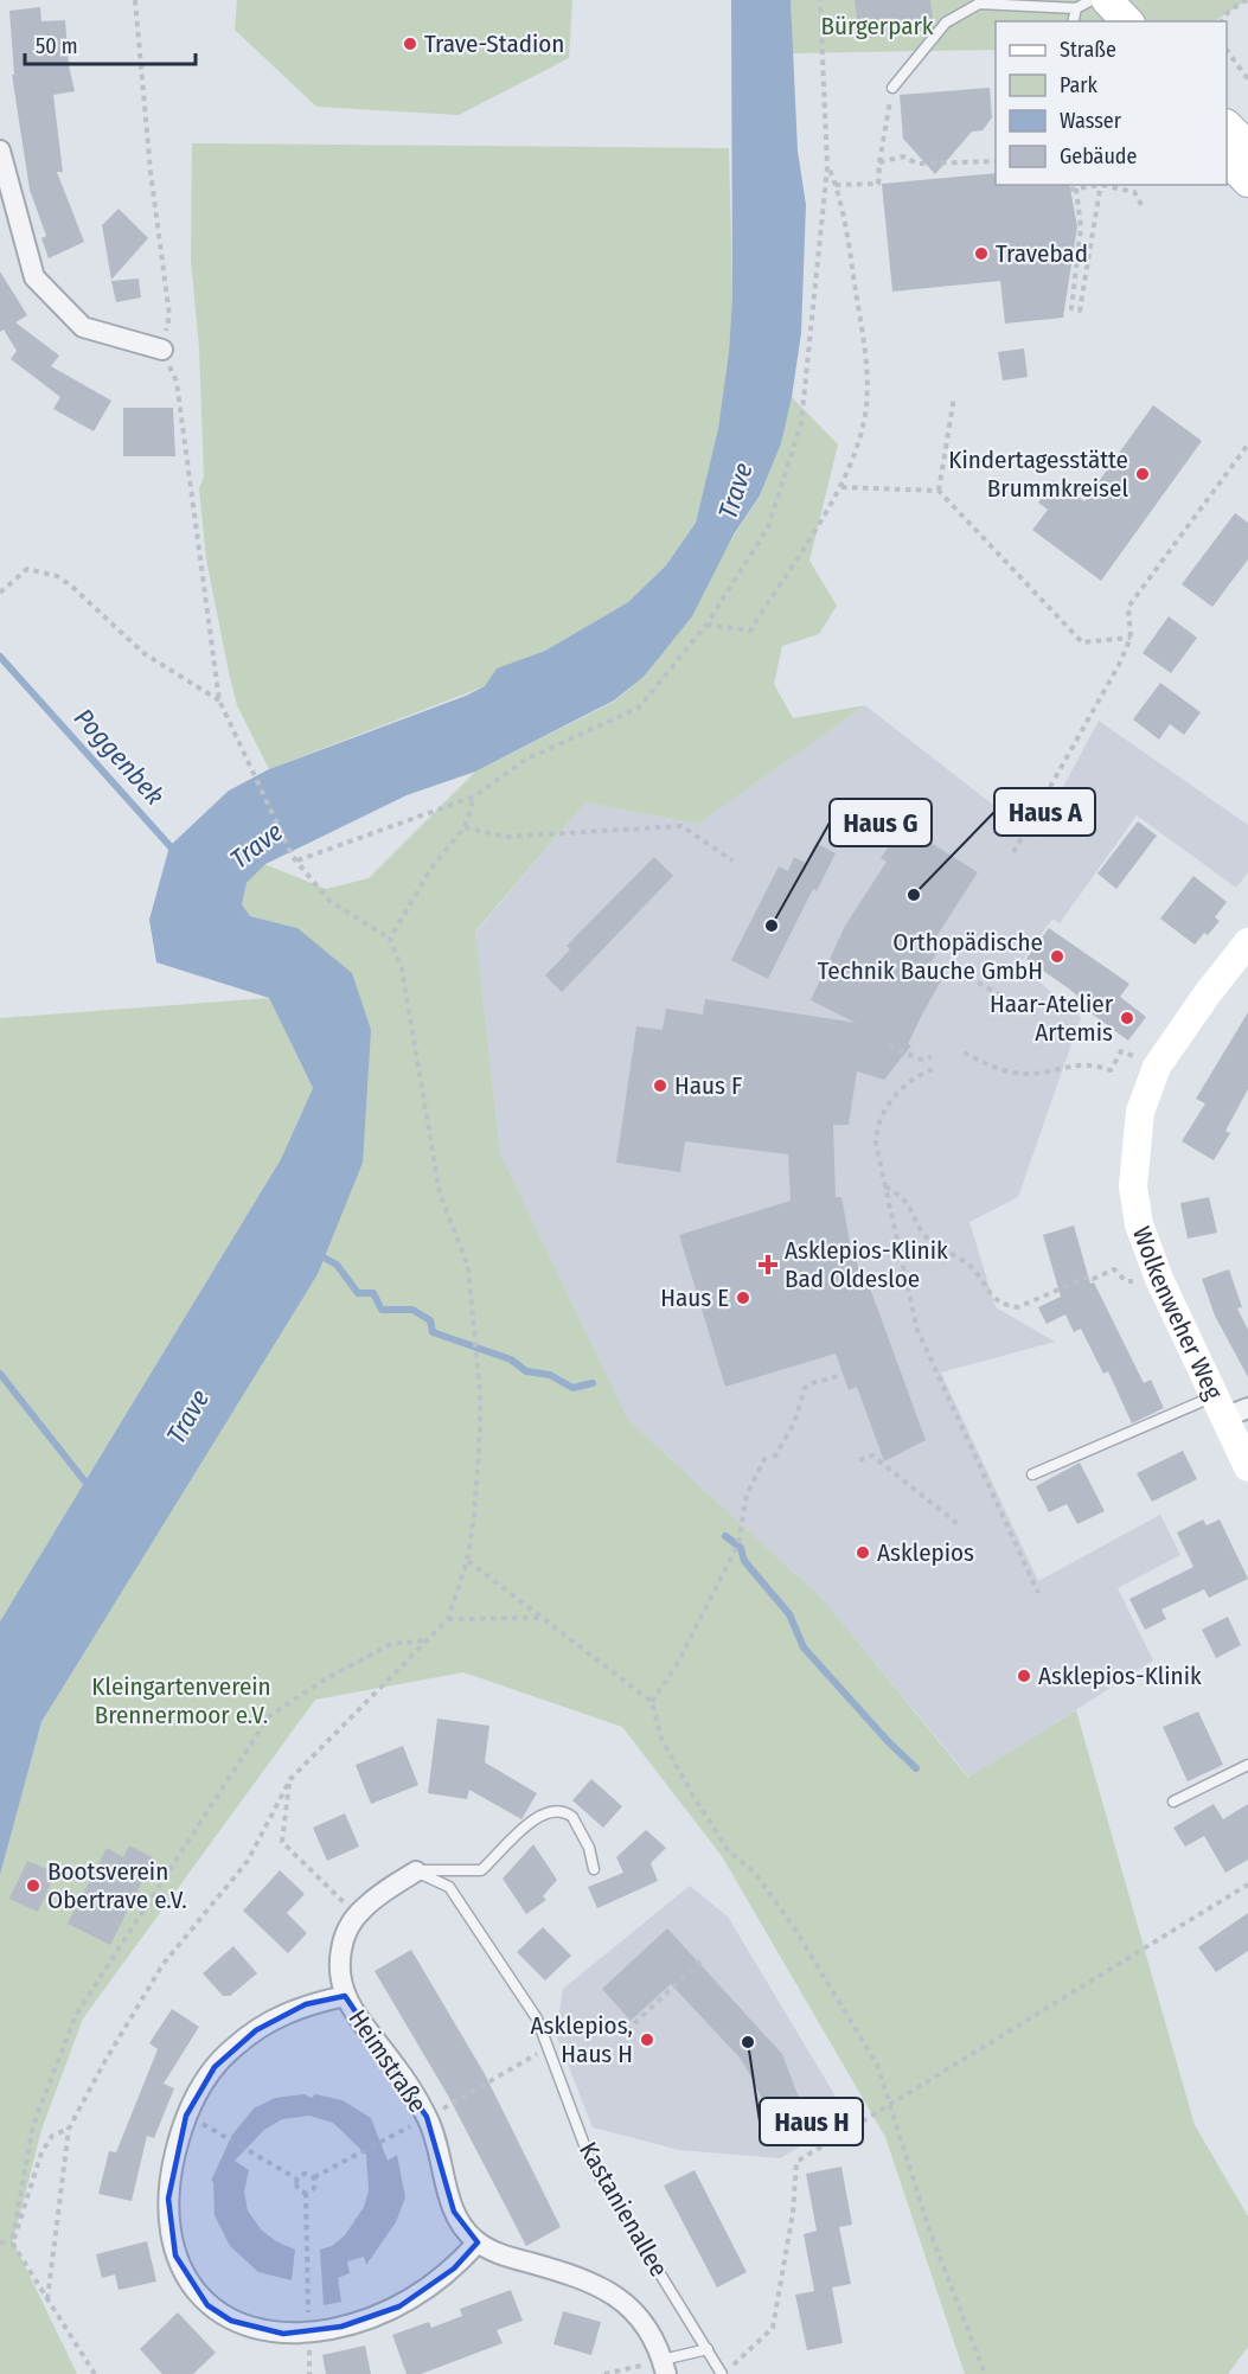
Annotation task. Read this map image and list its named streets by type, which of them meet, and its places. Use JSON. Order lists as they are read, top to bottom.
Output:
{
  "streets": {
    "street": ["Wolkenweher Weg", "Heimstraße"],
    "lane": ["Kastanienallee"]
  },
  "crossings": [
    ["Heimstraße", "Kastanienallee"]
  ],
  "water": ["Trave", "Poggenbek"],
  "parks": ["Bürgerpark", "Kleingartenverein Brennermoor e.V."],
  "places": {
    "other": [
      "Trave-Stadion",
      "Travebad",
      "Kindertagesstätte Brummkreisel",
      "Haus A",
      "Haus G",
      "Orthopädische Technik Bauche GmbH",
      "Haar-Atelier Artemis",
      "Haus F",
      "Haus E",
      "Asklepios",
      "Asklepios-Klinik",
      "Bootsverein Obertrave e.V.",
      "Asklepios, Haus H",
      "Haus H"
    ],
    "health": ["Asklepios-Klinik Bad Oldesloe"]
  },
  "legend": [
    "Straße",
    "Park",
    "Wasser",
    "Gebäude"
  ],
  "scale_bar": "50 m"
}
